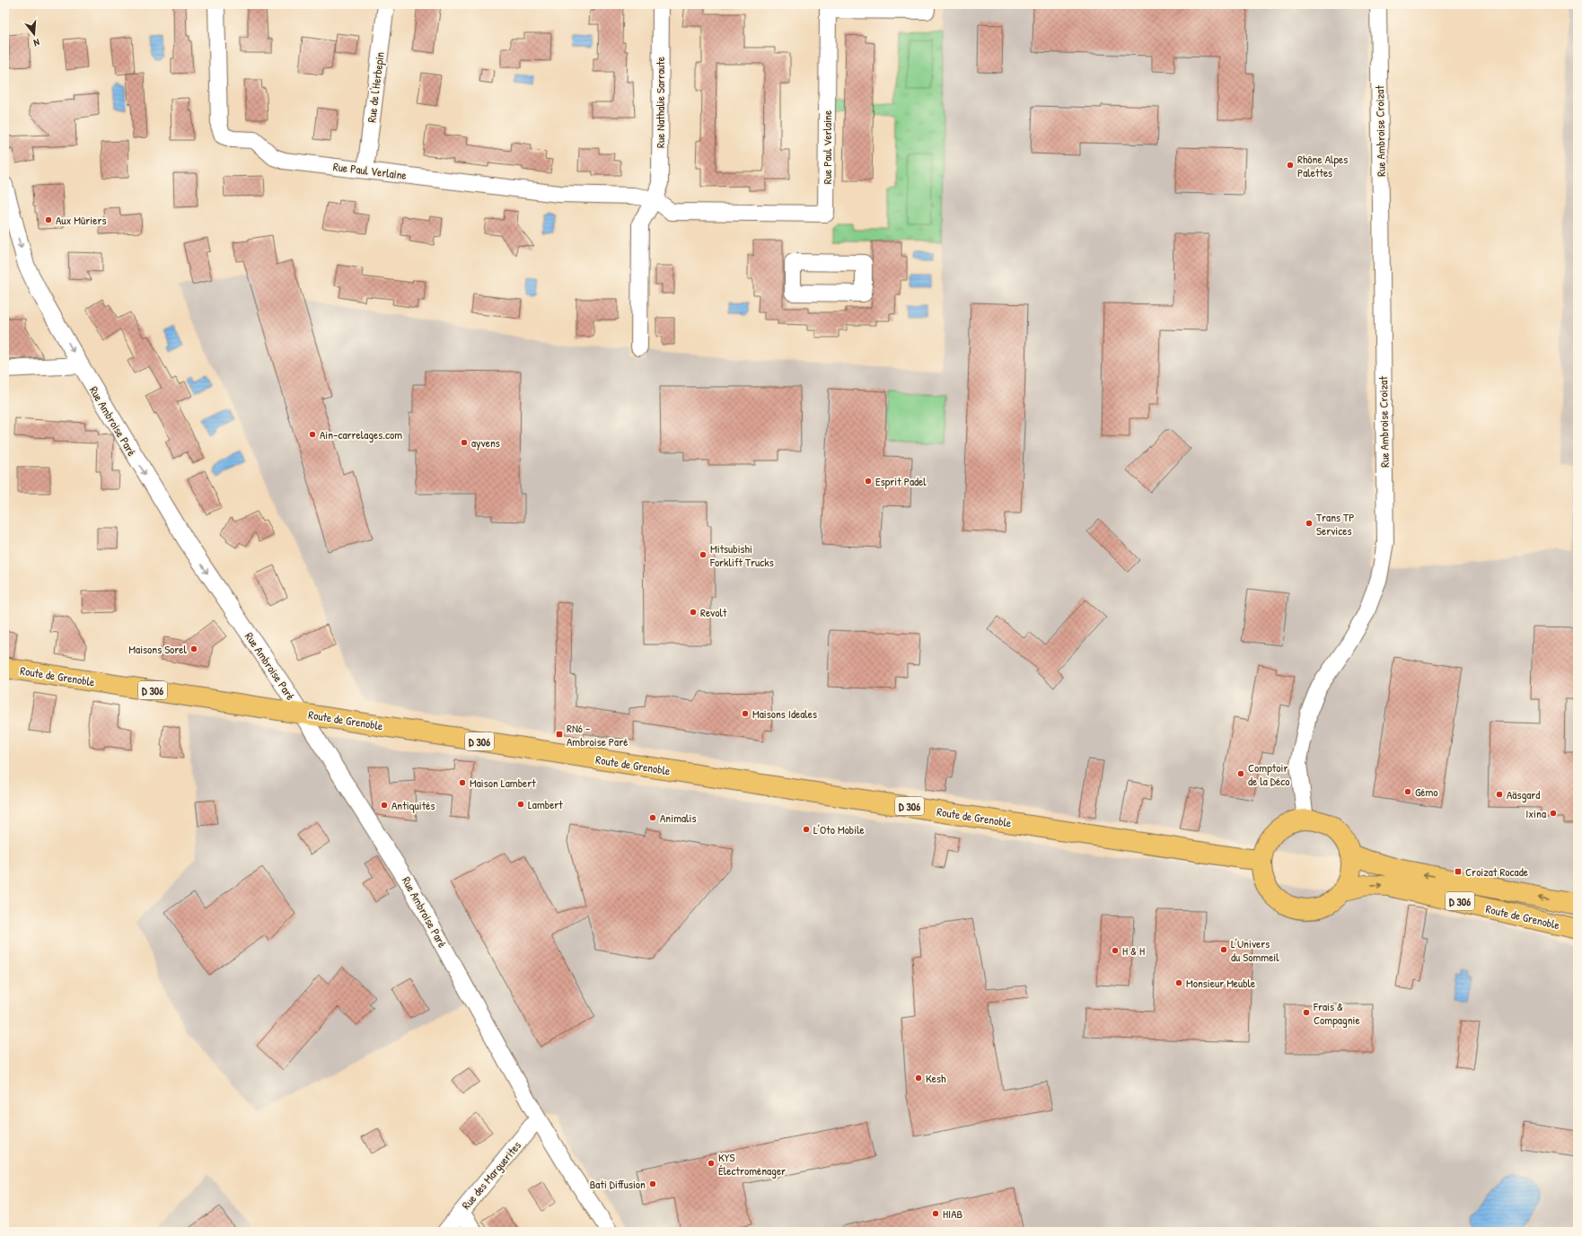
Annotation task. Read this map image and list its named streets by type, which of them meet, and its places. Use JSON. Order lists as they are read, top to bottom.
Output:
{
  "streets": {
    "main road": ["Route de Grenoble", "D 306"],
    "street": [
      "Rue de l'Herbepin",
      "Rue Nathalie Sarraute",
      "Rue Ambroise Croizat",
      "Rue Paul Verlaine",
      "Rue Ambroise Paré",
      "Rue des Marguerites"
    ]
  },
  "crossings": [
    ["Rue de l'Herbepin", "Rue Paul Verlaine"],
    ["Rue Nathalie Sarraute", "Rue Paul Verlaine"],
    ["Rue Ambroise Croizat", "Route de Grenoble"],
    ["Rue Ambroise Paré", "Route de Grenoble"],
    ["Rue Ambroise Paré", "Rue des Marguerites"]
  ],
  "one_way": ["Rue Ambroise Paré"],
  "places": {
    "other": [
      "Rhône Alpes Palettes",
      "Aux Mûriers",
      "Ain-carrelages.com",
      "ayvens",
      "Esprit Padel",
      "Trans TP Services",
      "Mitsubishi Forklift Trucks",
      "Revolt",
      "Maisons Sorel",
      "Maisons Ideales",
      "Comptoir de la Déco",
      "Maison Lambert",
      "Gémo",
      "Aäsgard",
      "Lambert",
      "Antiquités",
      "Ixina",
      "Animalis",
      "L'Oto Mobile",
      "L'Univers du Sommeil",
      "H & H",
      "Monsieur Meuble",
      "Frais & Compagnie",
      "Kesh",
      "KYS Électroménager",
      "Bati Diffusion",
      "HIAB"
    ],
    "transit": ["RN6 - Ambroise Paré", "Croizat Rocade"]
  },
  "north": "bottom"
}
